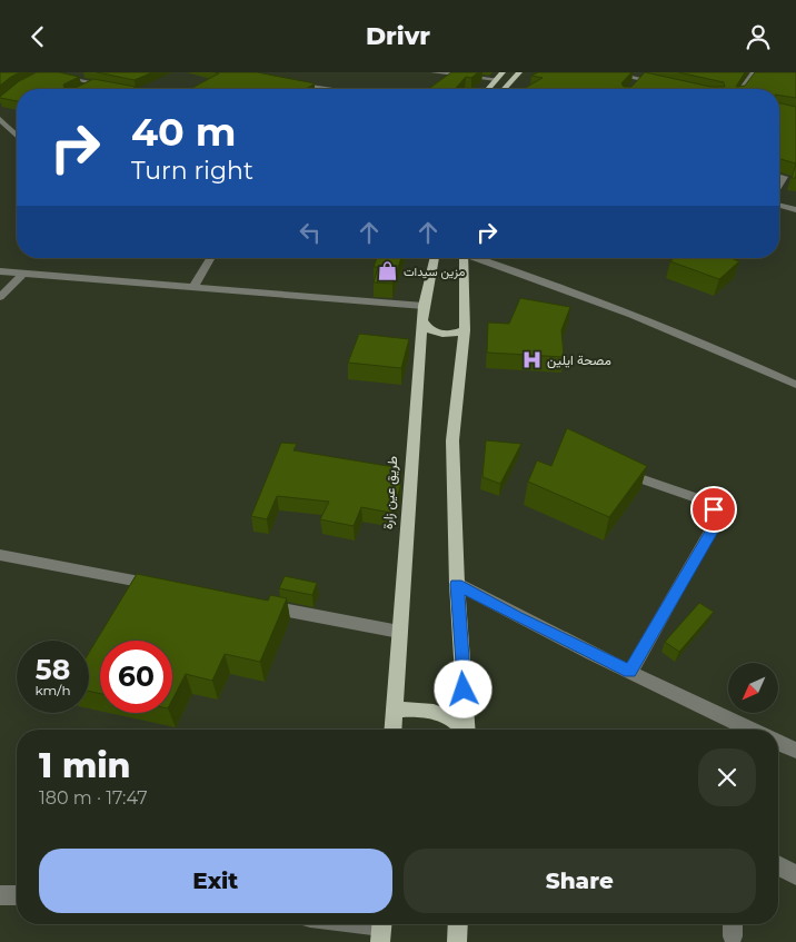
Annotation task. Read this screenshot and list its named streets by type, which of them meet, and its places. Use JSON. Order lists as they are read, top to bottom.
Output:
{
  "streets": {
    "main road": ["طريق عين زارة"]
  },
  "places": {
    "shop": ["مزين سيدات"],
    "hospital": ["مصحة ايلين"]
  },
  "north": "bottom left",
  "page": {
    "header": "Drivr",
    "turn": ["40 m", "Turn right"],
    "speed": "58 km/h",
    "limit": "60",
    "heading": ["1 min", "180 m · 17:47"],
    "buttons": ["Exit", "Share"]
  }
}
